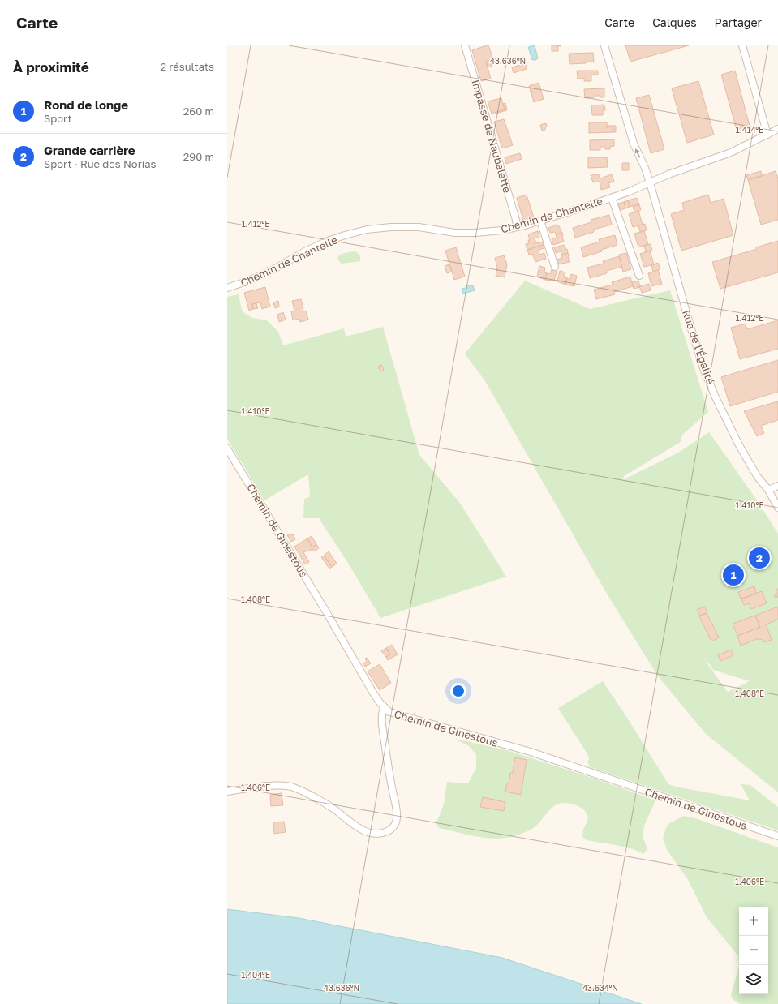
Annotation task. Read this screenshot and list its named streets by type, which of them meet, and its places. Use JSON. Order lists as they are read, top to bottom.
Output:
{
  "streets": {
    "street": [
      "Impasse de Naubalette",
      "Chemin de Chantelle",
      "Rue de l'Égalité",
      "Chemin de Ginestous"
    ]
  },
  "crossings": [
    ["Impasse de Naubalette", "Chemin de Chantelle"],
    ["Chemin de Chantelle", "Rue de l'Égalité"]
  ],
  "page": {
    "header": "Carte",
    "nav": ["Carte", "Calques", "Partager"],
    "heading": ["À proximité", "2 résultats"],
    "list": [
      {
        "mark": "1",
        "name": "Rond de longe",
        "note": "Sport",
        "value": "260 m"
      },
      {
        "mark": "2",
        "name": "Grande carrière",
        "note": "Sport · Rue des Norias",
        "value": "290 m"
      }
    ],
    "pins": ["2", "1"],
    "map_buttons": ["+", "−"]
  },
  "coordinates": [
    "43.636°N",
    "1.414°E",
    "1.412°E",
    "1.410°E",
    "1.408°E",
    "1.406°E",
    "1.404°E",
    "43.634°N"
  ]
}
